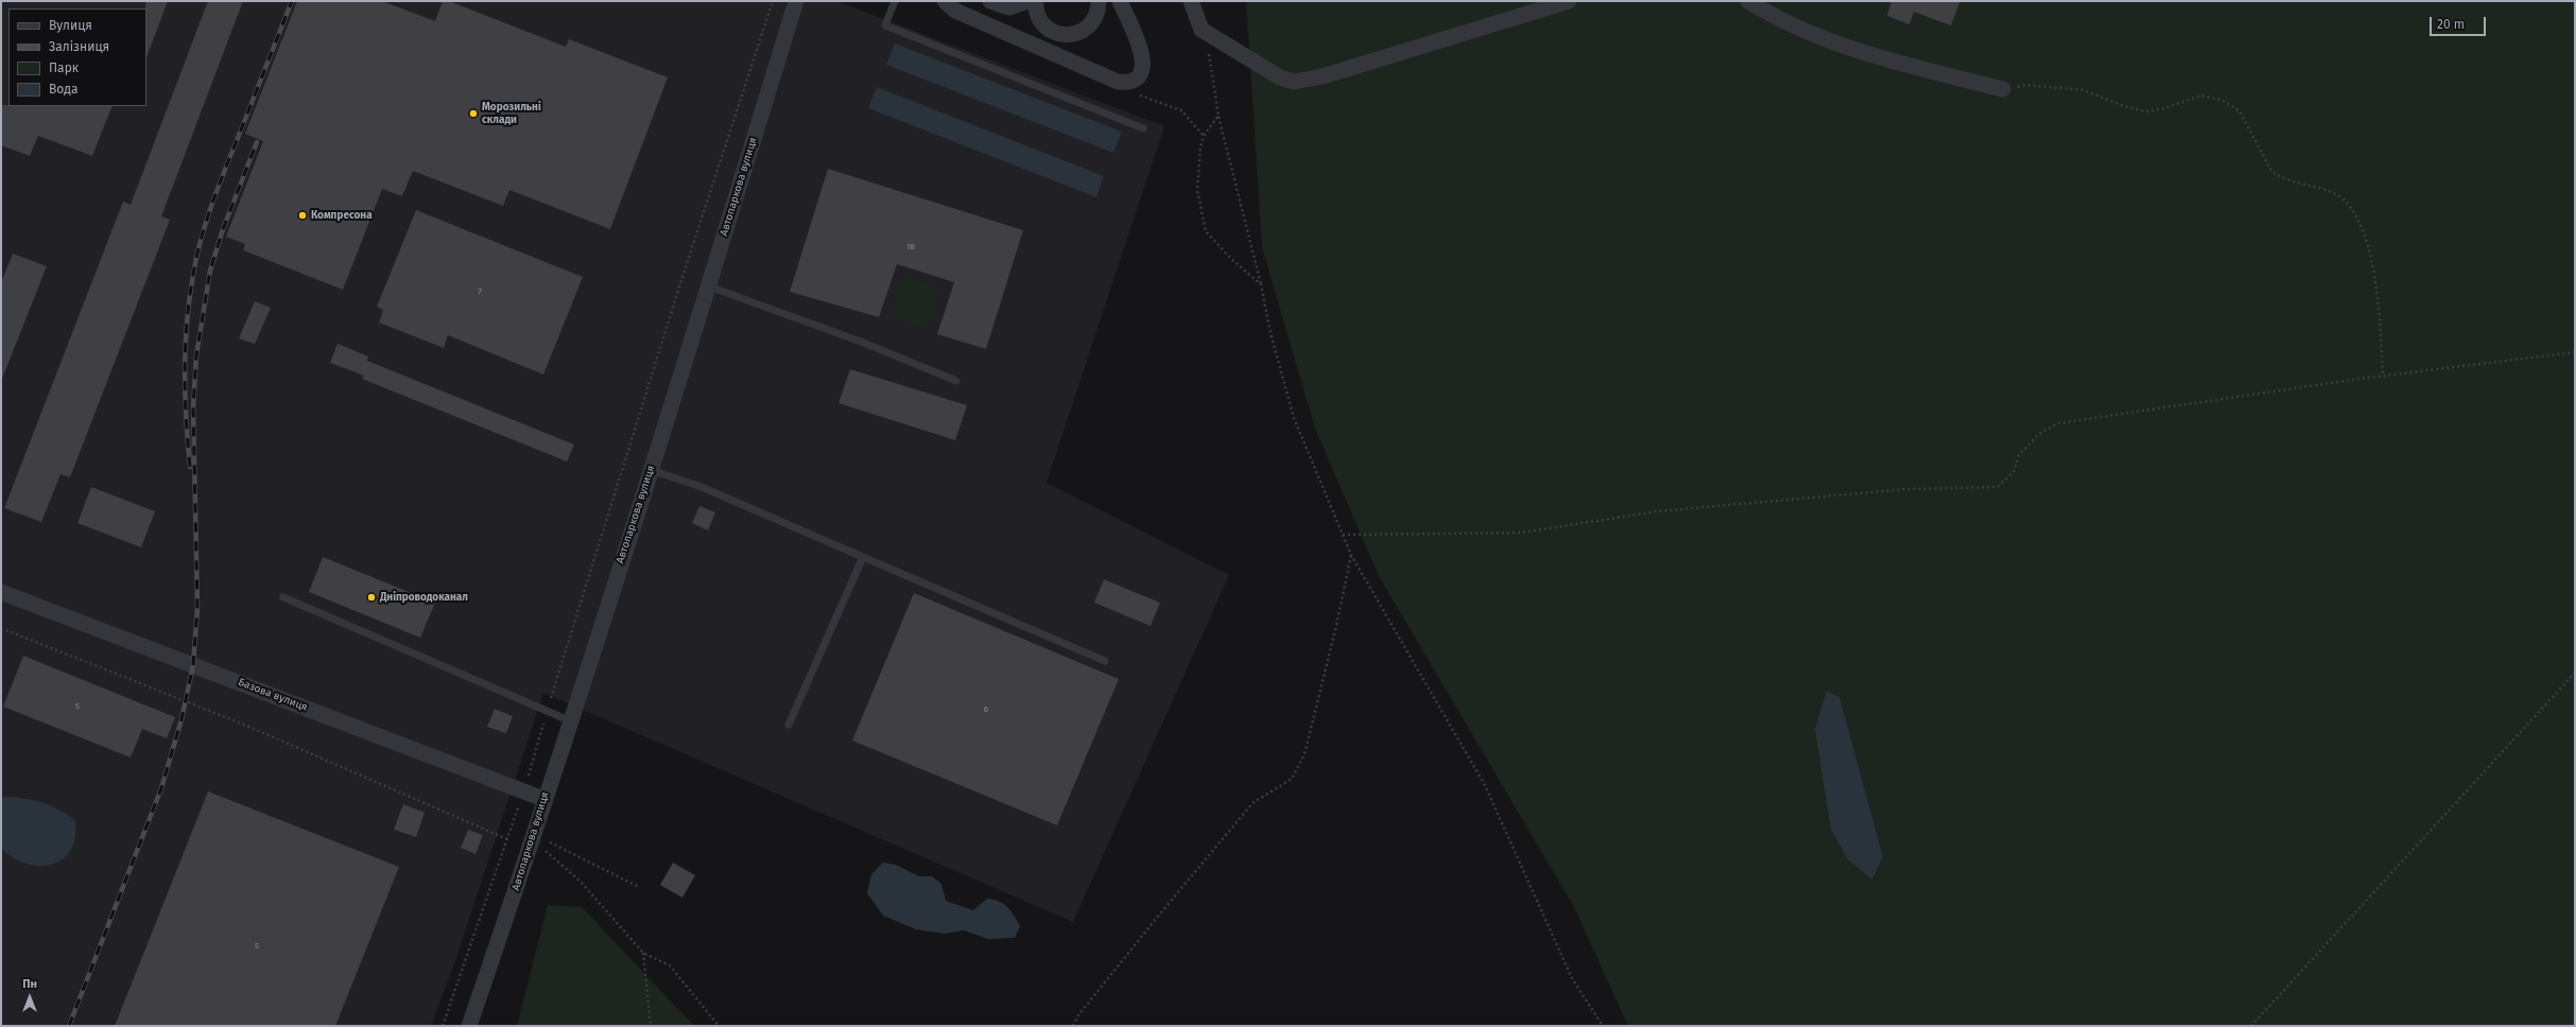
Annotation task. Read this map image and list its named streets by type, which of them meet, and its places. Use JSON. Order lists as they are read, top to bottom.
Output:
{
  "streets": {
    "street": ["Автопаркова вулиця", "Базова вулиця"]
  },
  "crossings": [
    ["Автопаркова вулиця", "Базова вулиця"]
  ],
  "places": ["Морозильні склади", "Компресона", "Дніпроводоканал"],
  "house_numbers": [
    "18",
    "7",
    "5",
    "6",
    "5"
  ],
  "legend": [
    "Вулиця",
    "Залізниця",
    "Парк",
    "Вода"
  ],
  "scale_bar": "20 m",
  "north": "top"
}
